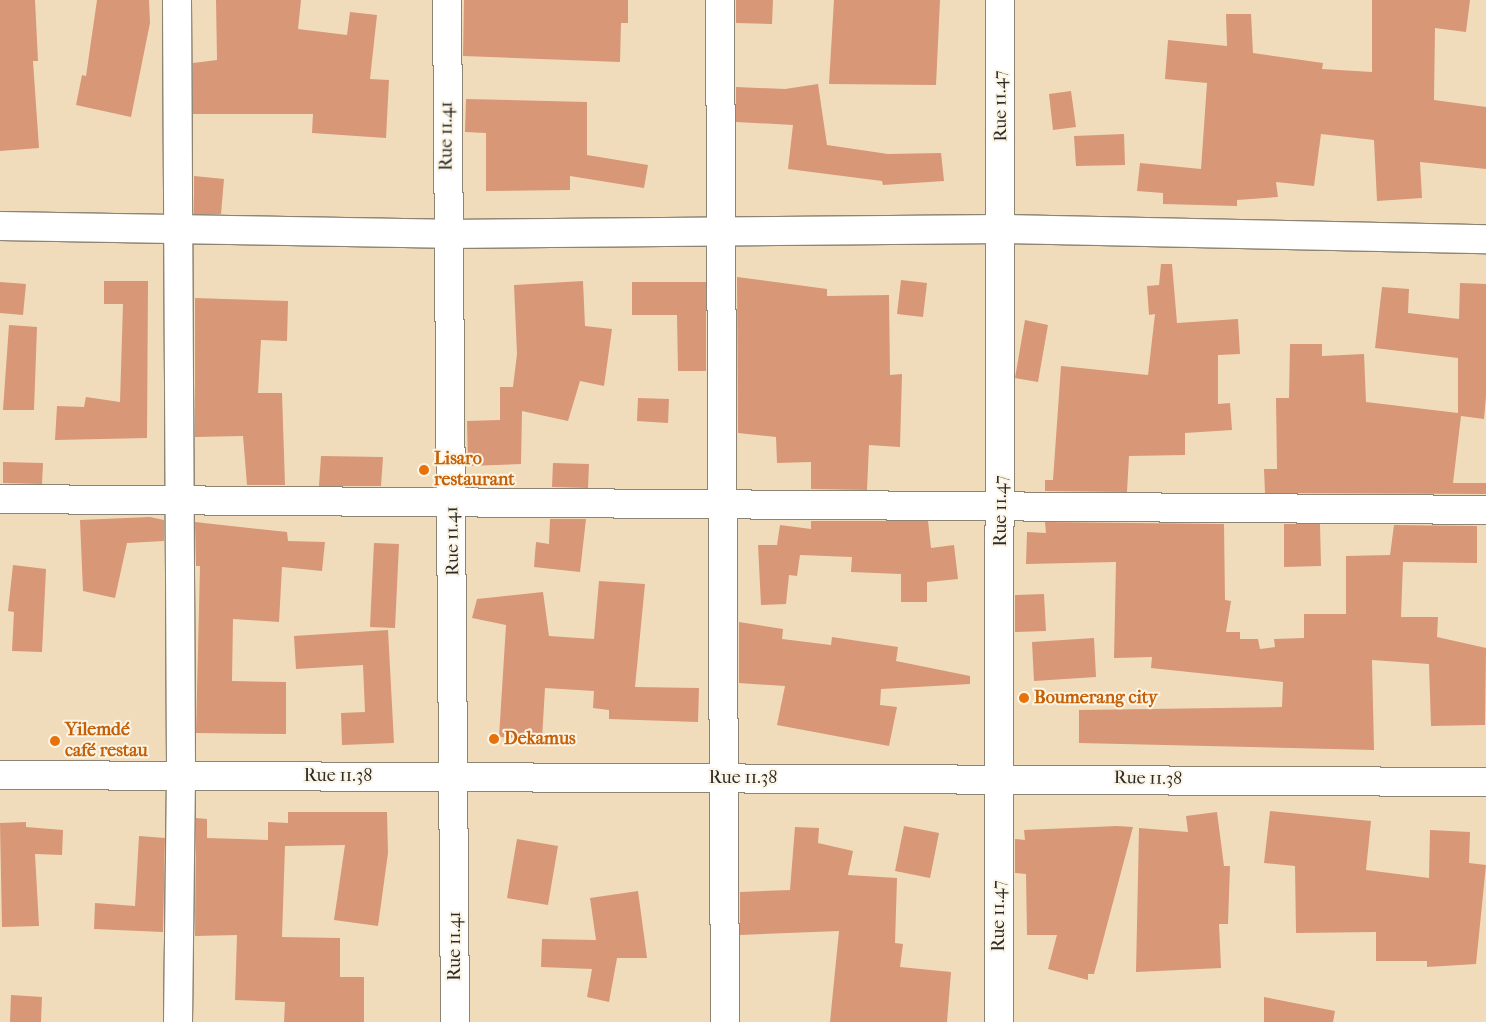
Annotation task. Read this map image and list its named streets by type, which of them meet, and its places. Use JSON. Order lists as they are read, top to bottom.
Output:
{
  "streets": {
    "street": ["Rue 11.47", "Rue 11.41", "Rue 11.38"]
  },
  "crossings": [
    ["Rue 11.47", "Rue 11.38"],
    ["Rue 11.41", "Rue 11.38"]
  ],
  "places": [
    "Lisaro restaurant",
    "Boumerang city",
    "Dekamus",
    "Yilemdé café restau"
  ]
}
